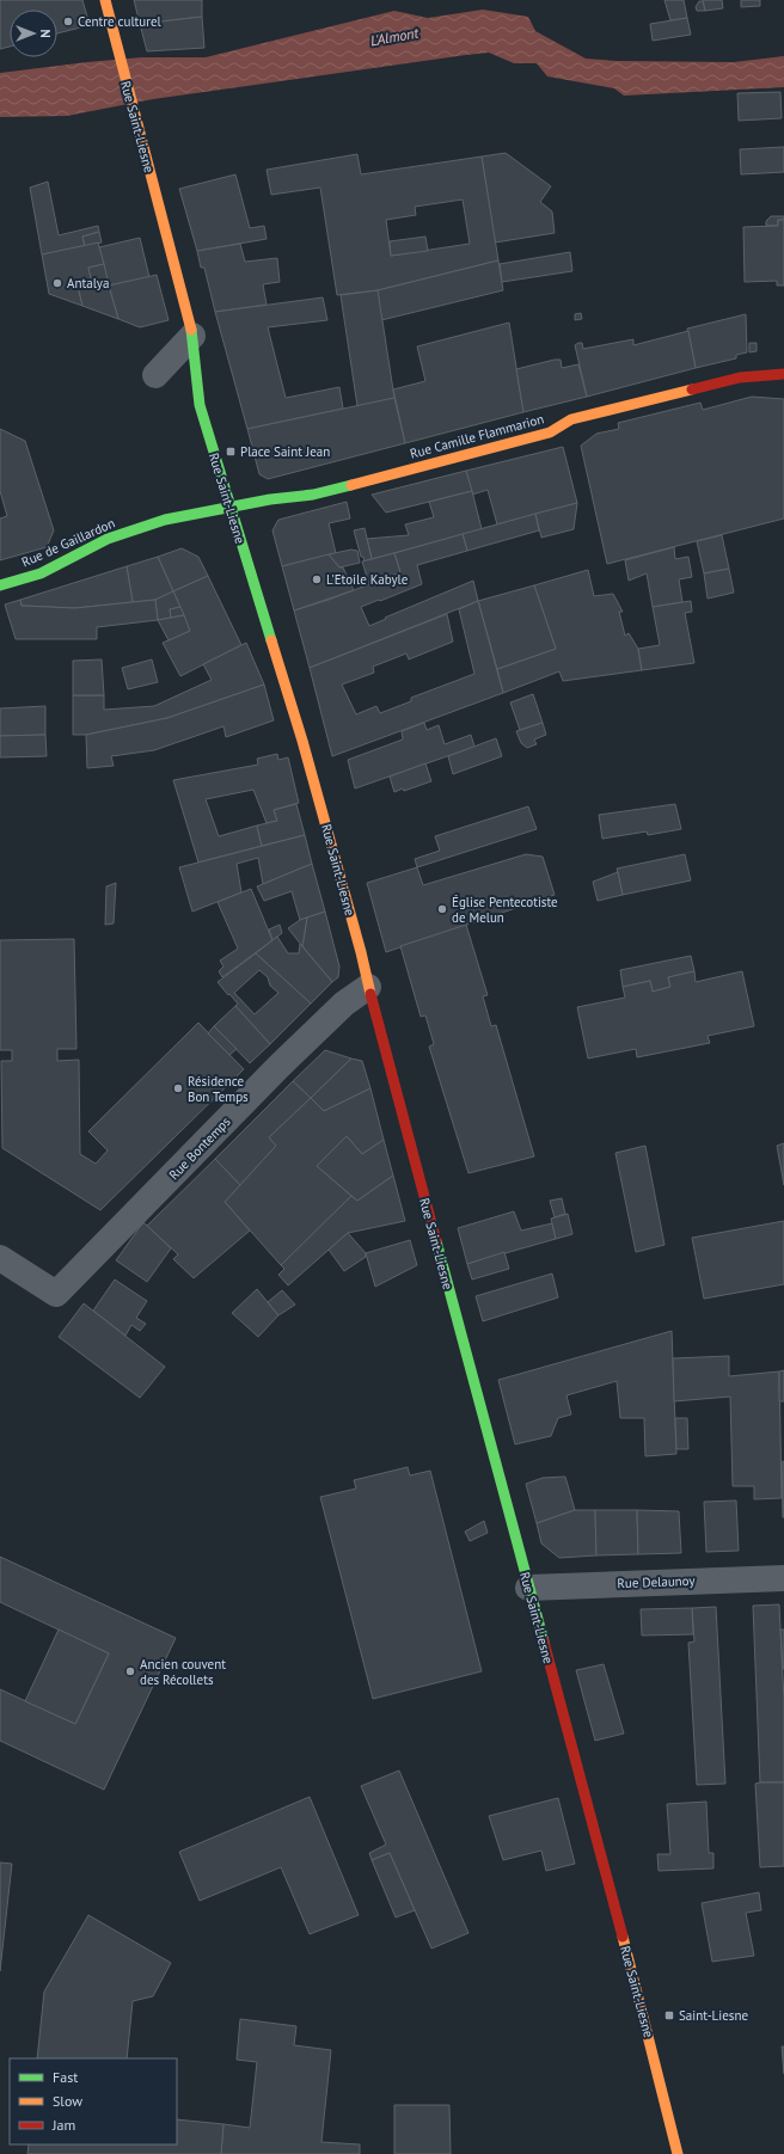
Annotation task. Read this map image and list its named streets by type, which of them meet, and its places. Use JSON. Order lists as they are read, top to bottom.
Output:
{
  "streets": {
    "main road": ["Rue Saint-Liesne", "Rue Camille Flammarion", "Rue de Gaillardon"],
    "street": ["Rue Bontemps", "Rue Delaunoy"]
  },
  "crossings": [
    ["Rue Saint-Liesne", "Rue Camille Flammarion"],
    ["Rue Saint-Liesne", "Rue de Gaillardon"],
    ["Rue Saint-Liesne", "Rue Bontemps"],
    ["Rue Saint-Liesne", "Rue Delaunoy"],
    ["Rue Camille Flammarion", "Rue de Gaillardon"]
  ],
  "water": ["L'Almont"],
  "places": {
    "other": [
      "Centre culturel",
      "Antalya",
      "L'Etoile Kabyle",
      "Église Pentecotiste de Melun",
      "Résidence Bon Temps",
      "Ancien couvent des Récollets"
    ],
    "transit": ["Place Saint Jean", "Saint-Liesne"]
  },
  "legend": ["Fast", "Slow", "Jam"],
  "north": "right"
}
